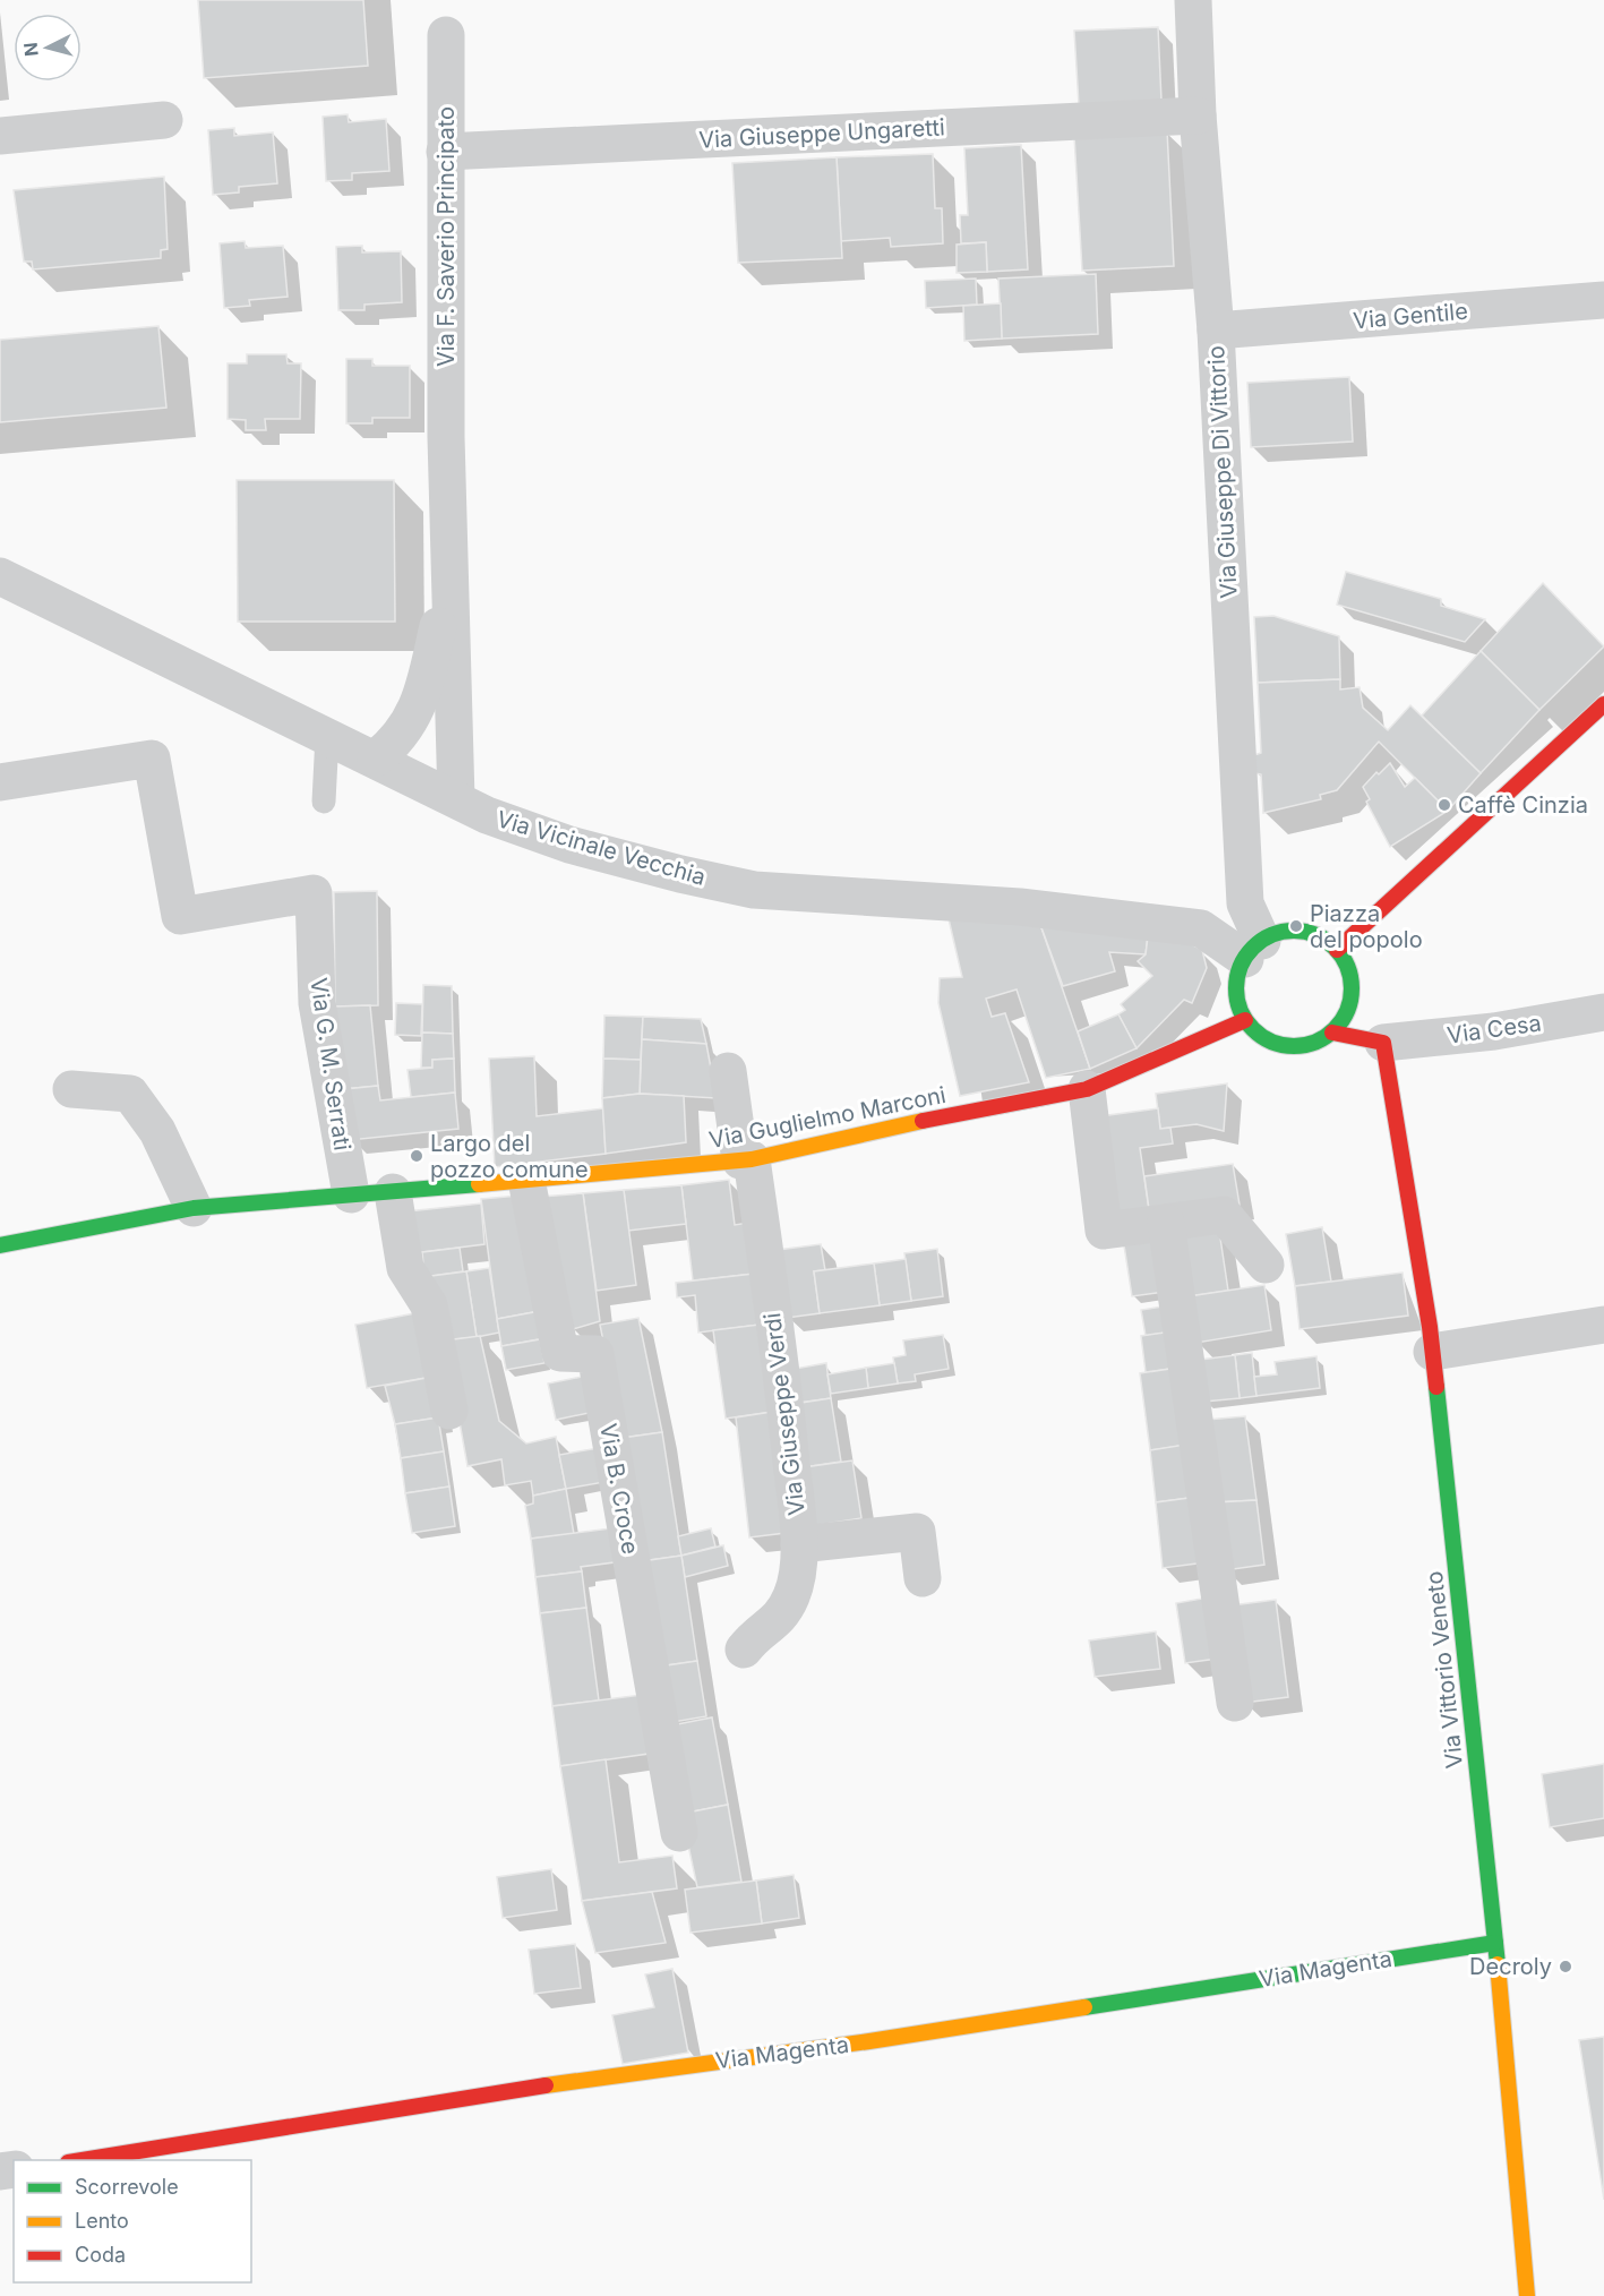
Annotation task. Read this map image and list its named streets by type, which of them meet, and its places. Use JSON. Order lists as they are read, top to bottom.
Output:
{
  "streets": {
    "street": [
      "Via Giuseppe Ungaretti",
      "Via F. Saverio Principato",
      "Via Gentile",
      "Via Giuseppe Di Vittorio",
      "Via Vicinale Vecchia",
      "Via Cesa",
      "Via G. M. Serrati",
      "Via Guglielmo Marconi",
      "Via Giuseppe Verdi",
      "Via B. Croce",
      "Via Vittorio Veneto",
      "Via Magenta"
    ]
  },
  "crossings": [
    ["Via Giuseppe Ungaretti", "Via F. Saverio Principato"],
    ["Via Giuseppe Ungaretti", "Via Giuseppe Di Vittorio"],
    ["Via Gentile", "Via Giuseppe Di Vittorio"],
    ["Via Giuseppe Di Vittorio", "Via Vicinale Vecchia"],
    ["Via Giuseppe Di Vittorio", "Via Guglielmo Marconi"],
    ["Via Vicinale Vecchia", "Via Guglielmo Marconi"],
    ["Via Cesa", "Via Vittorio Veneto"],
    ["Via G. M. Serrati", "Via Guglielmo Marconi"],
    ["Via Guglielmo Marconi", "Via Giuseppe Verdi"],
    ["Via Guglielmo Marconi", "Via B. Croce"],
    ["Via Vittorio Veneto", "Via Magenta"]
  ],
  "places": [
    "Caffè Cinzia",
    "Piazza del popolo",
    "Largo del pozzo comune",
    "Decroly"
  ],
  "legend": ["Scorrevole", "Lento", "Coda"],
  "north": "left"
}
